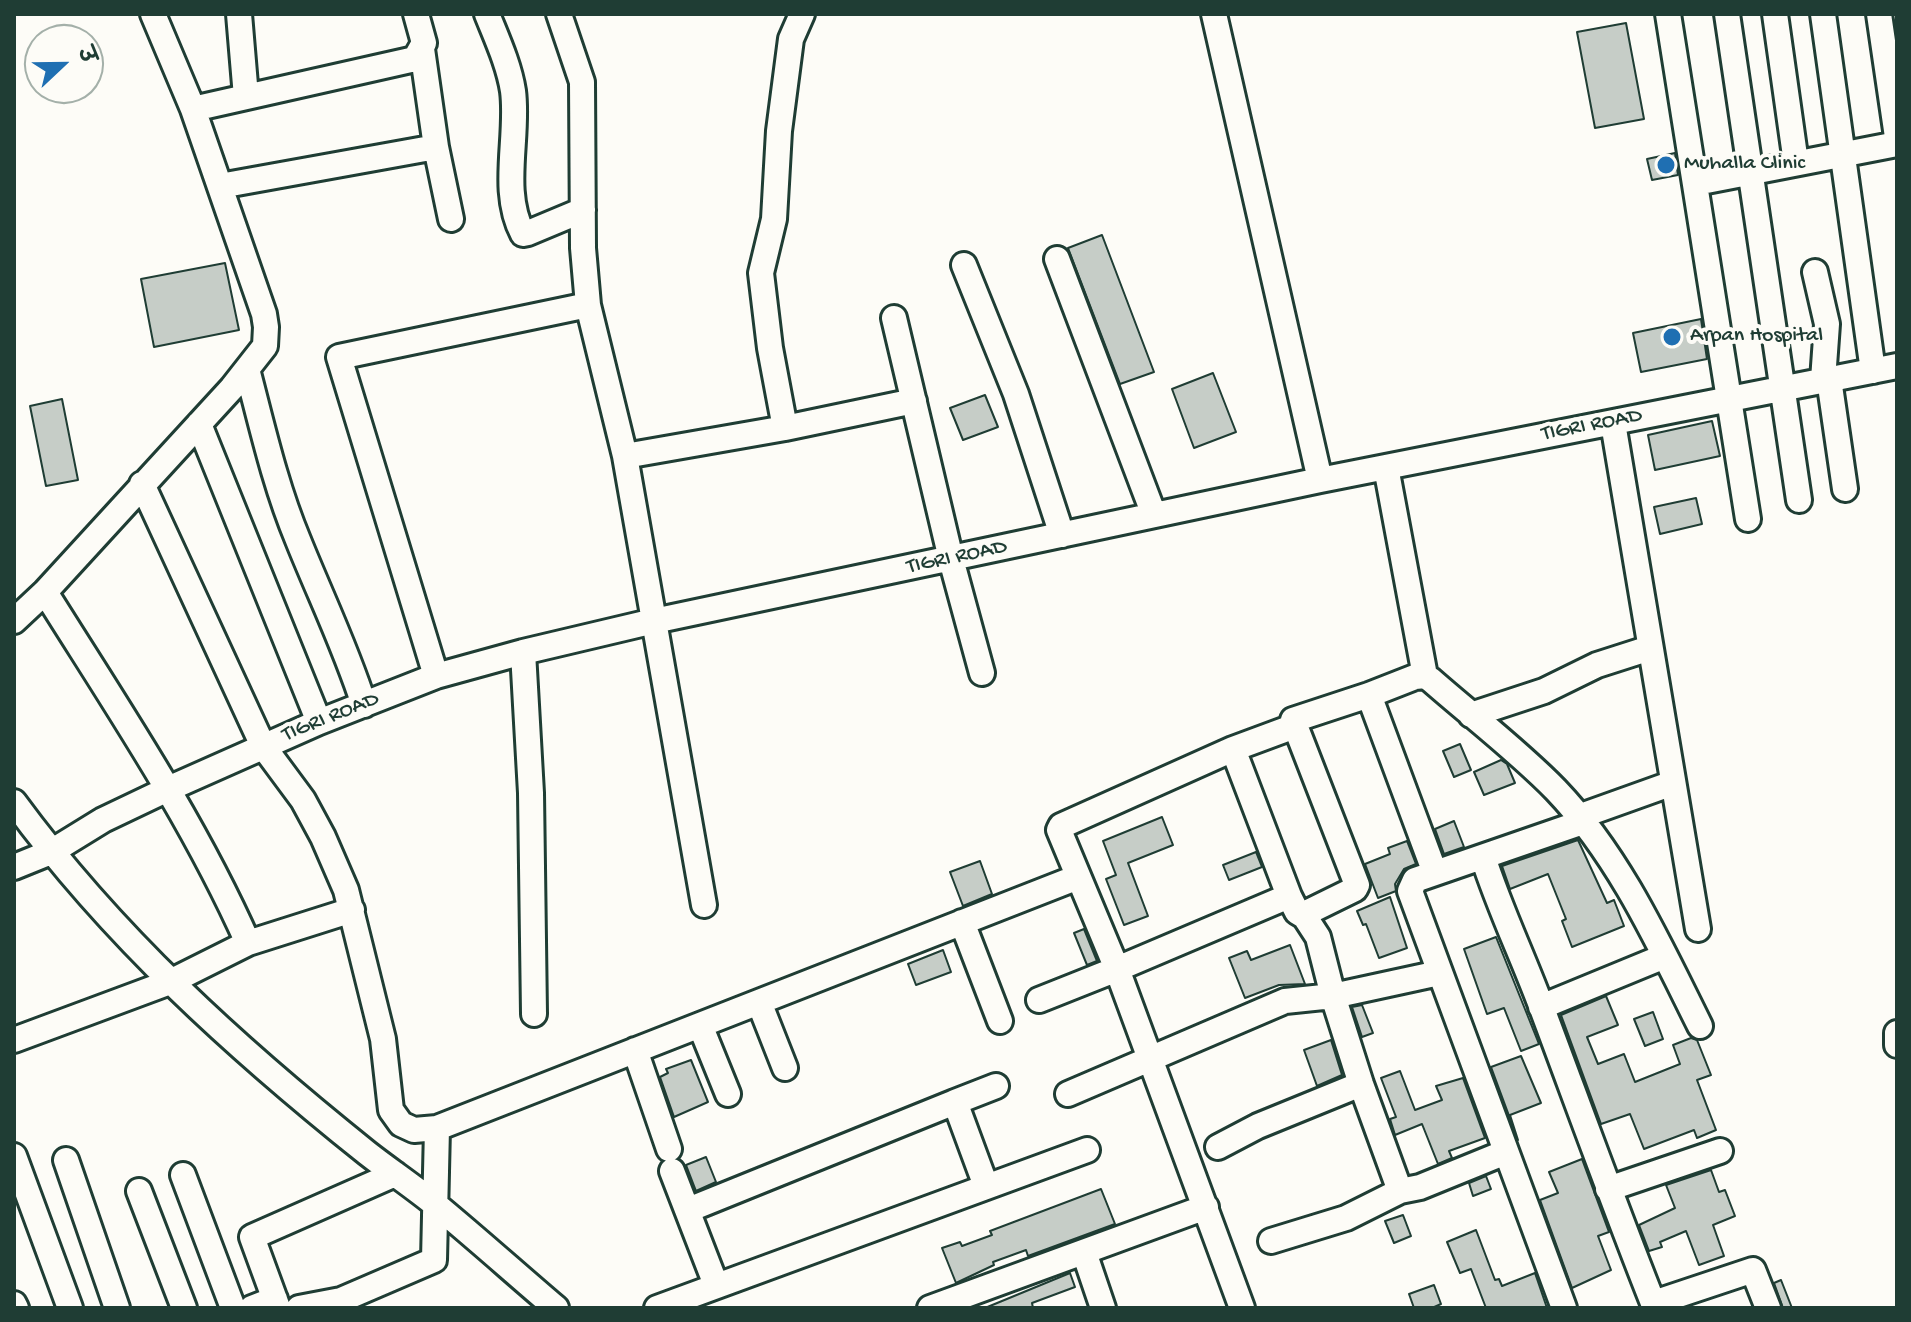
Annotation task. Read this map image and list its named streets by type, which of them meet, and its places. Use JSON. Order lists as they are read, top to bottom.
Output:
{
  "streets": {
    "street": ["TIGRI ROAD"]
  },
  "places": ["Muhalla Clinic", "Arpan Hospital"],
  "north": "right"
}
